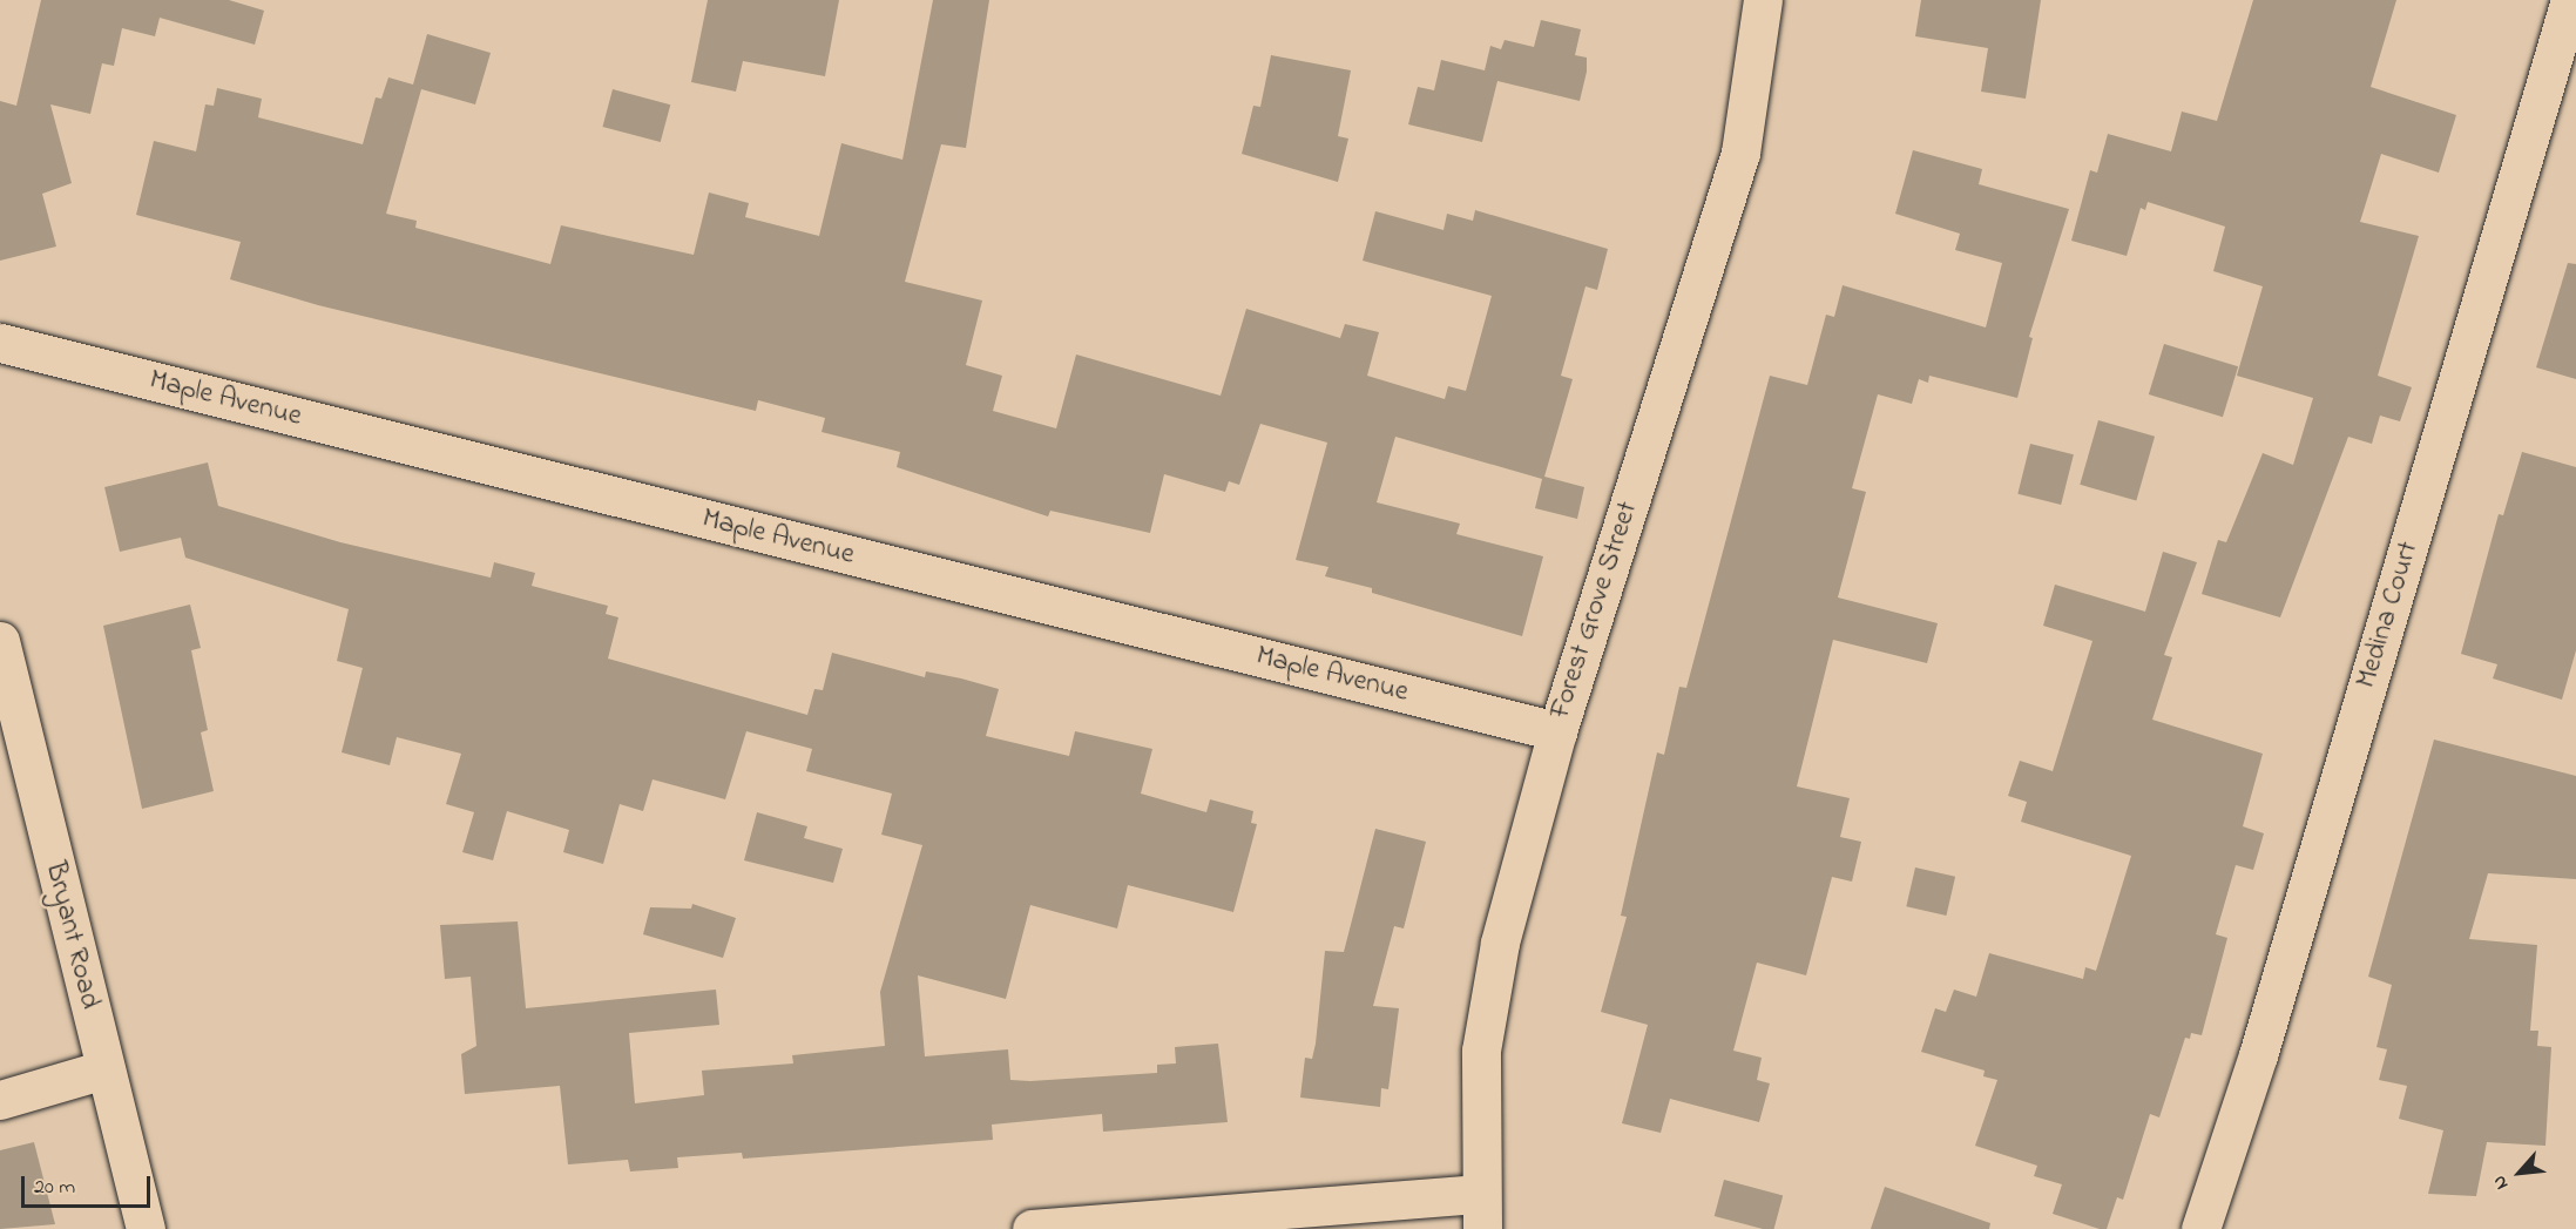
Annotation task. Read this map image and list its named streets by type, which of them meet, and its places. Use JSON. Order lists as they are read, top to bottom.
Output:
{
  "streets": {
    "street": [
      "Maple Avenue",
      "Forest Grove Street",
      "Medina Court",
      "Bryant Road"
    ]
  },
  "crossings": [
    ["Maple Avenue", "Forest Grove Street"]
  ],
  "scale_bar": "20 m",
  "north": "bottom left"
}
